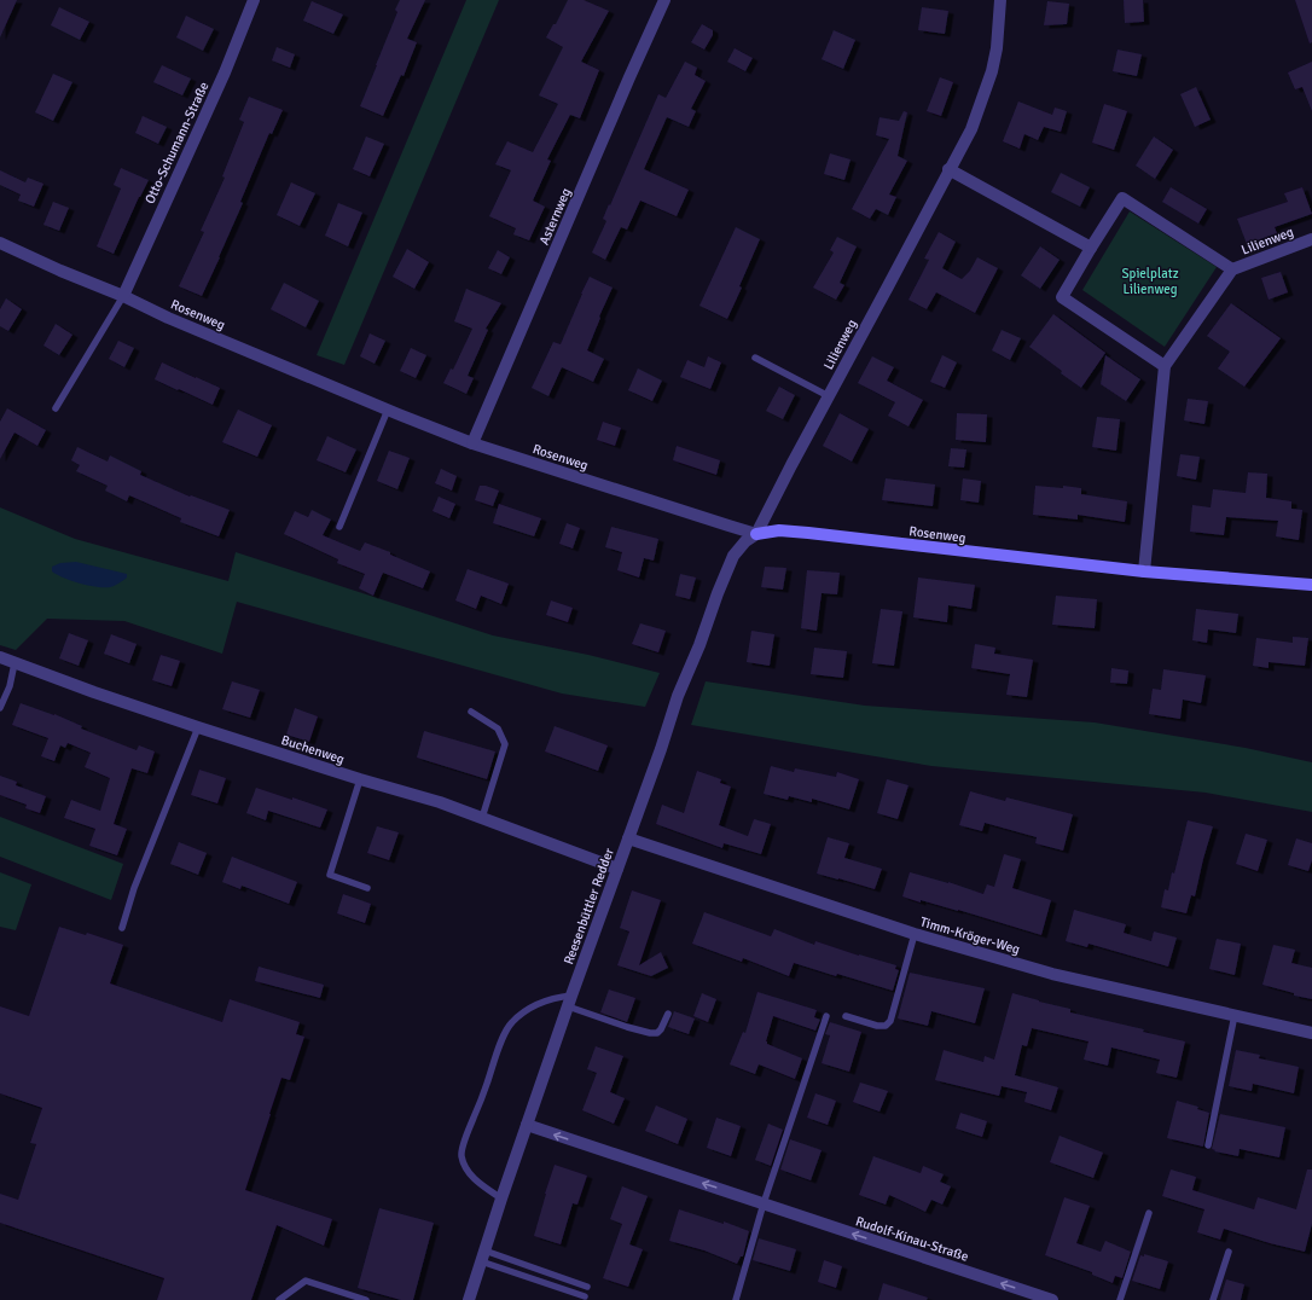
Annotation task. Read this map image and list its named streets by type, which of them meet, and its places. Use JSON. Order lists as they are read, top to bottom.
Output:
{
  "streets": {
    "street": [
      "Otto-Schumann-Straße",
      "Asternweg",
      "Lilienweg",
      "Rosenweg",
      "Buchenweg",
      "Reesenbüttler Redder",
      "Timm-Kröger-Weg",
      "Rudolf-Kinau-Straße"
    ]
  },
  "crossings": [
    ["Otto-Schumann-Straße", "Rosenweg"],
    ["Asternweg", "Rosenweg"],
    ["Lilienweg", "Rosenweg"],
    ["Lilienweg", "Reesenbüttler Redder"],
    ["Rosenweg", "Reesenbüttler Redder"],
    ["Buchenweg", "Reesenbüttler Redder"],
    ["Reesenbüttler Redder", "Timm-Kröger-Weg"],
    ["Reesenbüttler Redder", "Rudolf-Kinau-Straße"]
  ],
  "one_way": ["Rudolf-Kinau-Straße"],
  "parks": ["Spielplatz Lilienweg"]
}
